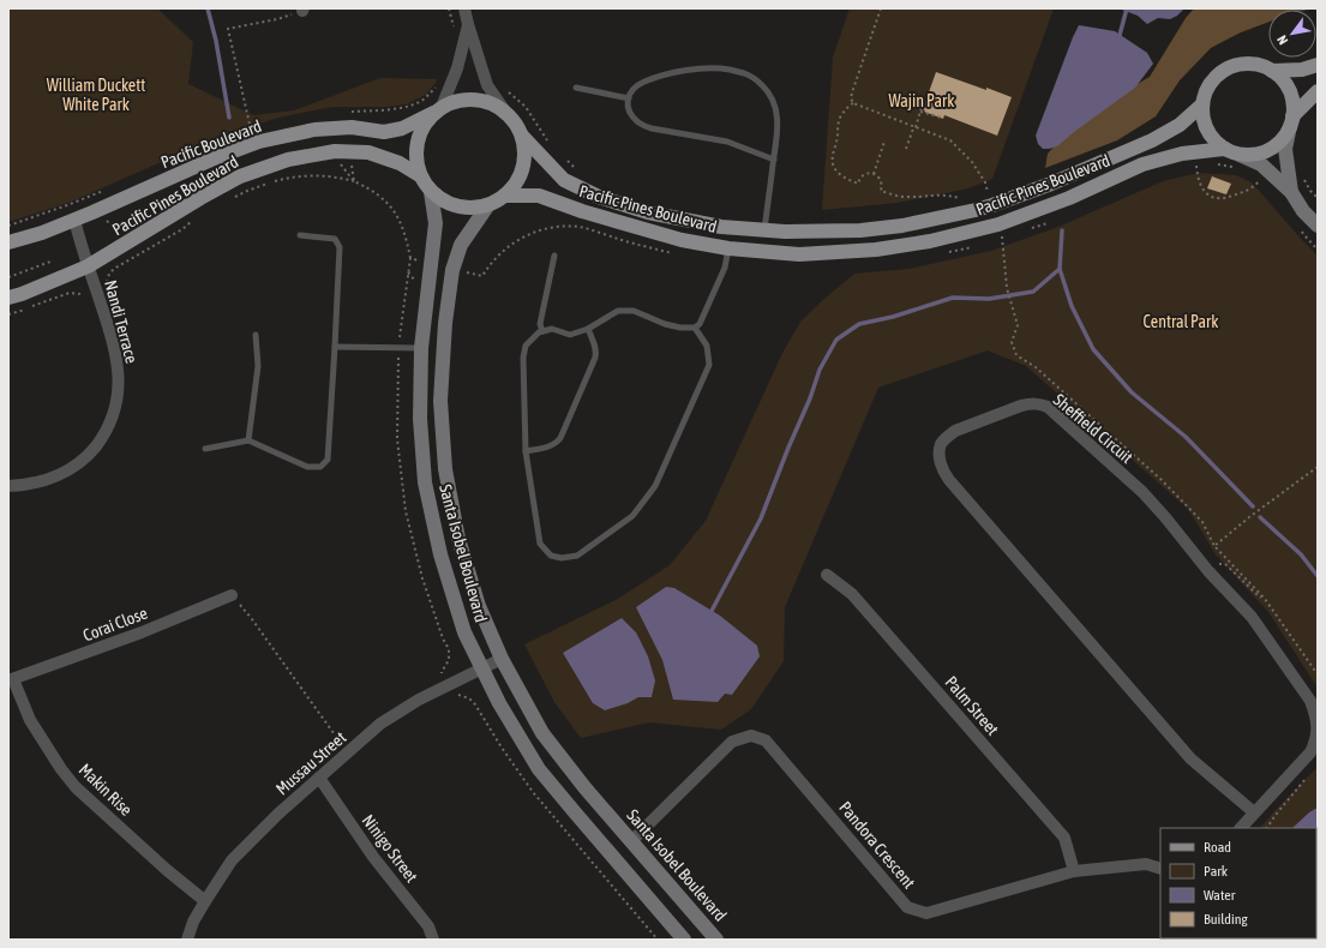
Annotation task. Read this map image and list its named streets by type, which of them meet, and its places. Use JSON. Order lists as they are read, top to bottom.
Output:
{
  "streets": {
    "main road": ["Pacific Boulevard", "Pacific Pines Boulevard"],
    "street": [
      "Nandi Terrace",
      "Sheffield Circuit",
      "Santa Isobel Boulevard",
      "Corai Close",
      "Palm Street",
      "Mussau Street",
      "Makin Rise",
      "Pandora Crescent",
      "Ninigo Street"
    ]
  },
  "crossings": [
    ["Pacific Boulevard", "Pacific Pines Boulevard"],
    ["Pacific Boulevard", "Nandi Terrace"],
    ["Pacific Boulevard", "Santa Isobel Boulevard"],
    ["Pacific Pines Boulevard", "Nandi Terrace"],
    ["Pacific Pines Boulevard", "Santa Isobel Boulevard"],
    ["Santa Isobel Boulevard", "Mussau Street"],
    ["Santa Isobel Boulevard", "Pandora Crescent"],
    ["Corai Close", "Makin Rise"],
    ["Palm Street", "Pandora Crescent"],
    ["Mussau Street", "Makin Rise"],
    ["Mussau Street", "Ninigo Street"]
  ],
  "parks": ["William Duckett White Park", "Wajin Park", "Central Park"],
  "legend": [
    "Road",
    "Park",
    "Water",
    "Building"
  ],
  "north": "bottom left"
}
